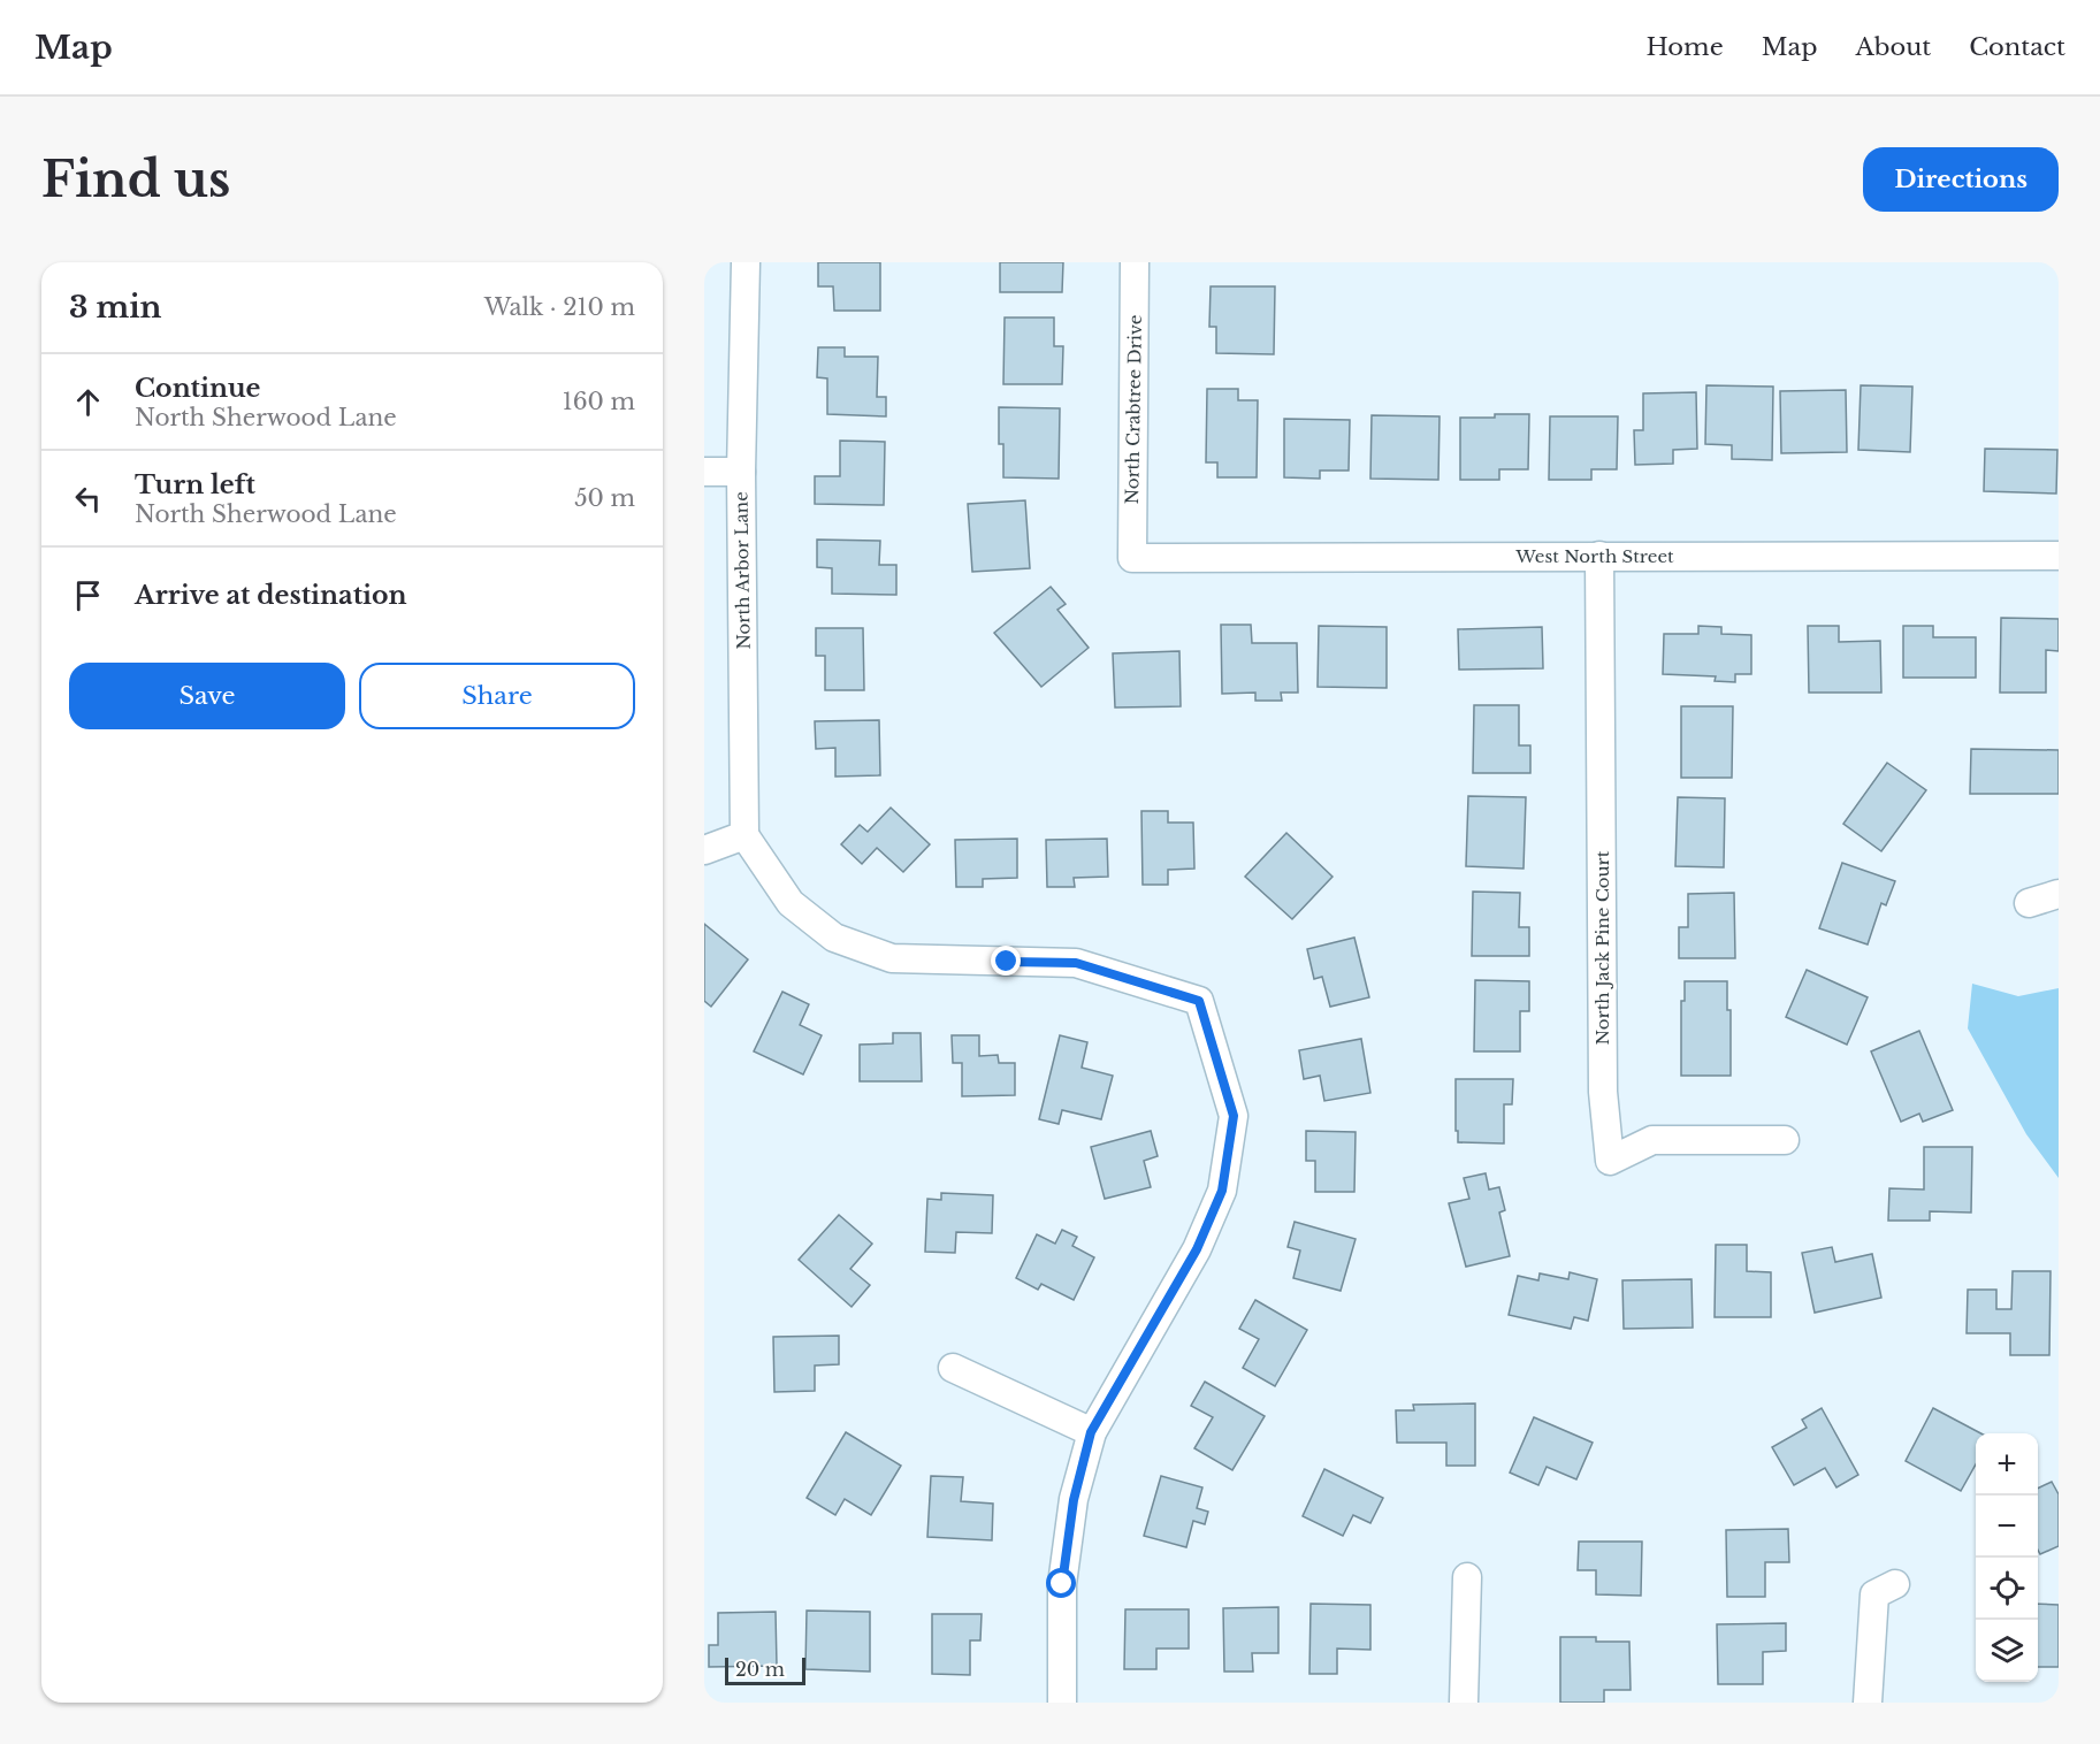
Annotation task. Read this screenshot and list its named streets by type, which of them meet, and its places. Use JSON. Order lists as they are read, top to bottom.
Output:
{
  "streets": {
    "street": [
      "North Crabtree Drive",
      "West North Street",
      "North Arbor Lane",
      "North Jack Pine Court"
    ]
  },
  "crossings": [
    ["North Crabtree Drive", "West North Street"],
    ["West North Street", "North Jack Pine Court"]
  ],
  "scale_bar": "20 m",
  "page": {
    "header": "Map",
    "nav": [
      "Home",
      "Map",
      "About",
      "Contact"
    ],
    "buttons": [
      "Directions",
      ["Save", "Share"]
    ],
    "title": "Find us",
    "heading": ["3 min", "Walk · 210 m"],
    "list": [
      ["Continue", "North Sherwood Lane", "160 m"],
      ["Turn left", "North Sherwood Lane", "50 m"],
      "Arrive at destination"
    ],
    "map_buttons": ["+", "−"],
    "scale": "20 m"
  }
}
